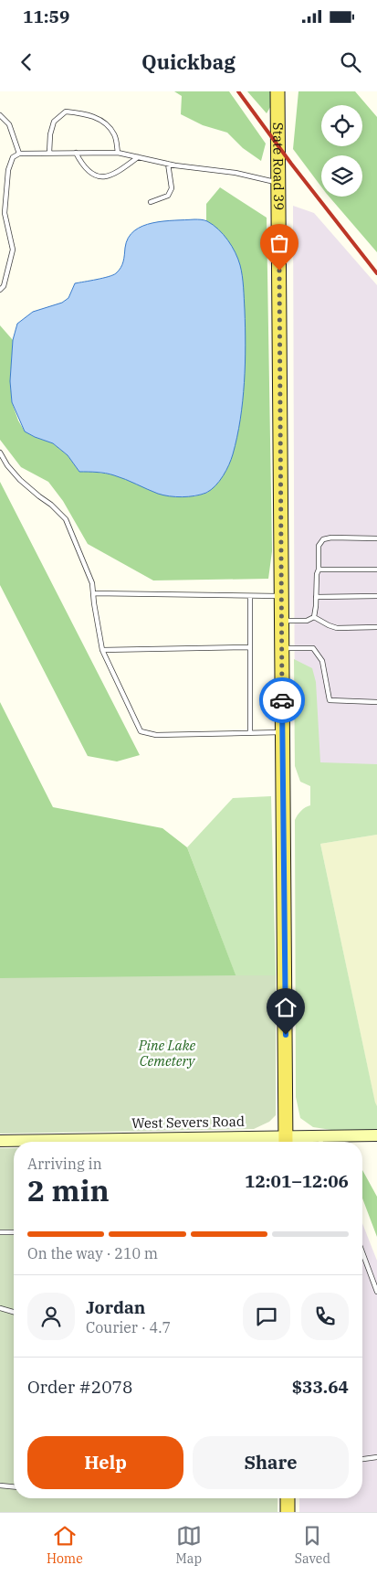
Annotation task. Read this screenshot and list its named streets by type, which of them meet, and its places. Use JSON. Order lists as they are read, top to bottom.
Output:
{
  "streets": {
    "main road": ["State Road 39"],
    "street": ["West Severs Road"]
  },
  "crossings": [
    ["State Road 39", "West Severs Road"]
  ],
  "parks": ["Pine Lake Cemetery"],
  "page": {
    "status": "11:59",
    "header": "Quickbag",
    "heading": ["2 min", "Arriving in", "12:01–12:06"],
    "panel": [
      "Jordan",
      "Courier · 4.7",
      "Order #2078",
      "$33.64"
    ],
    "bar": "On the way · 210 m",
    "buttons": ["Help", "Share"],
    "tabs": ["Home", "Map", "Saved"]
  }
}
